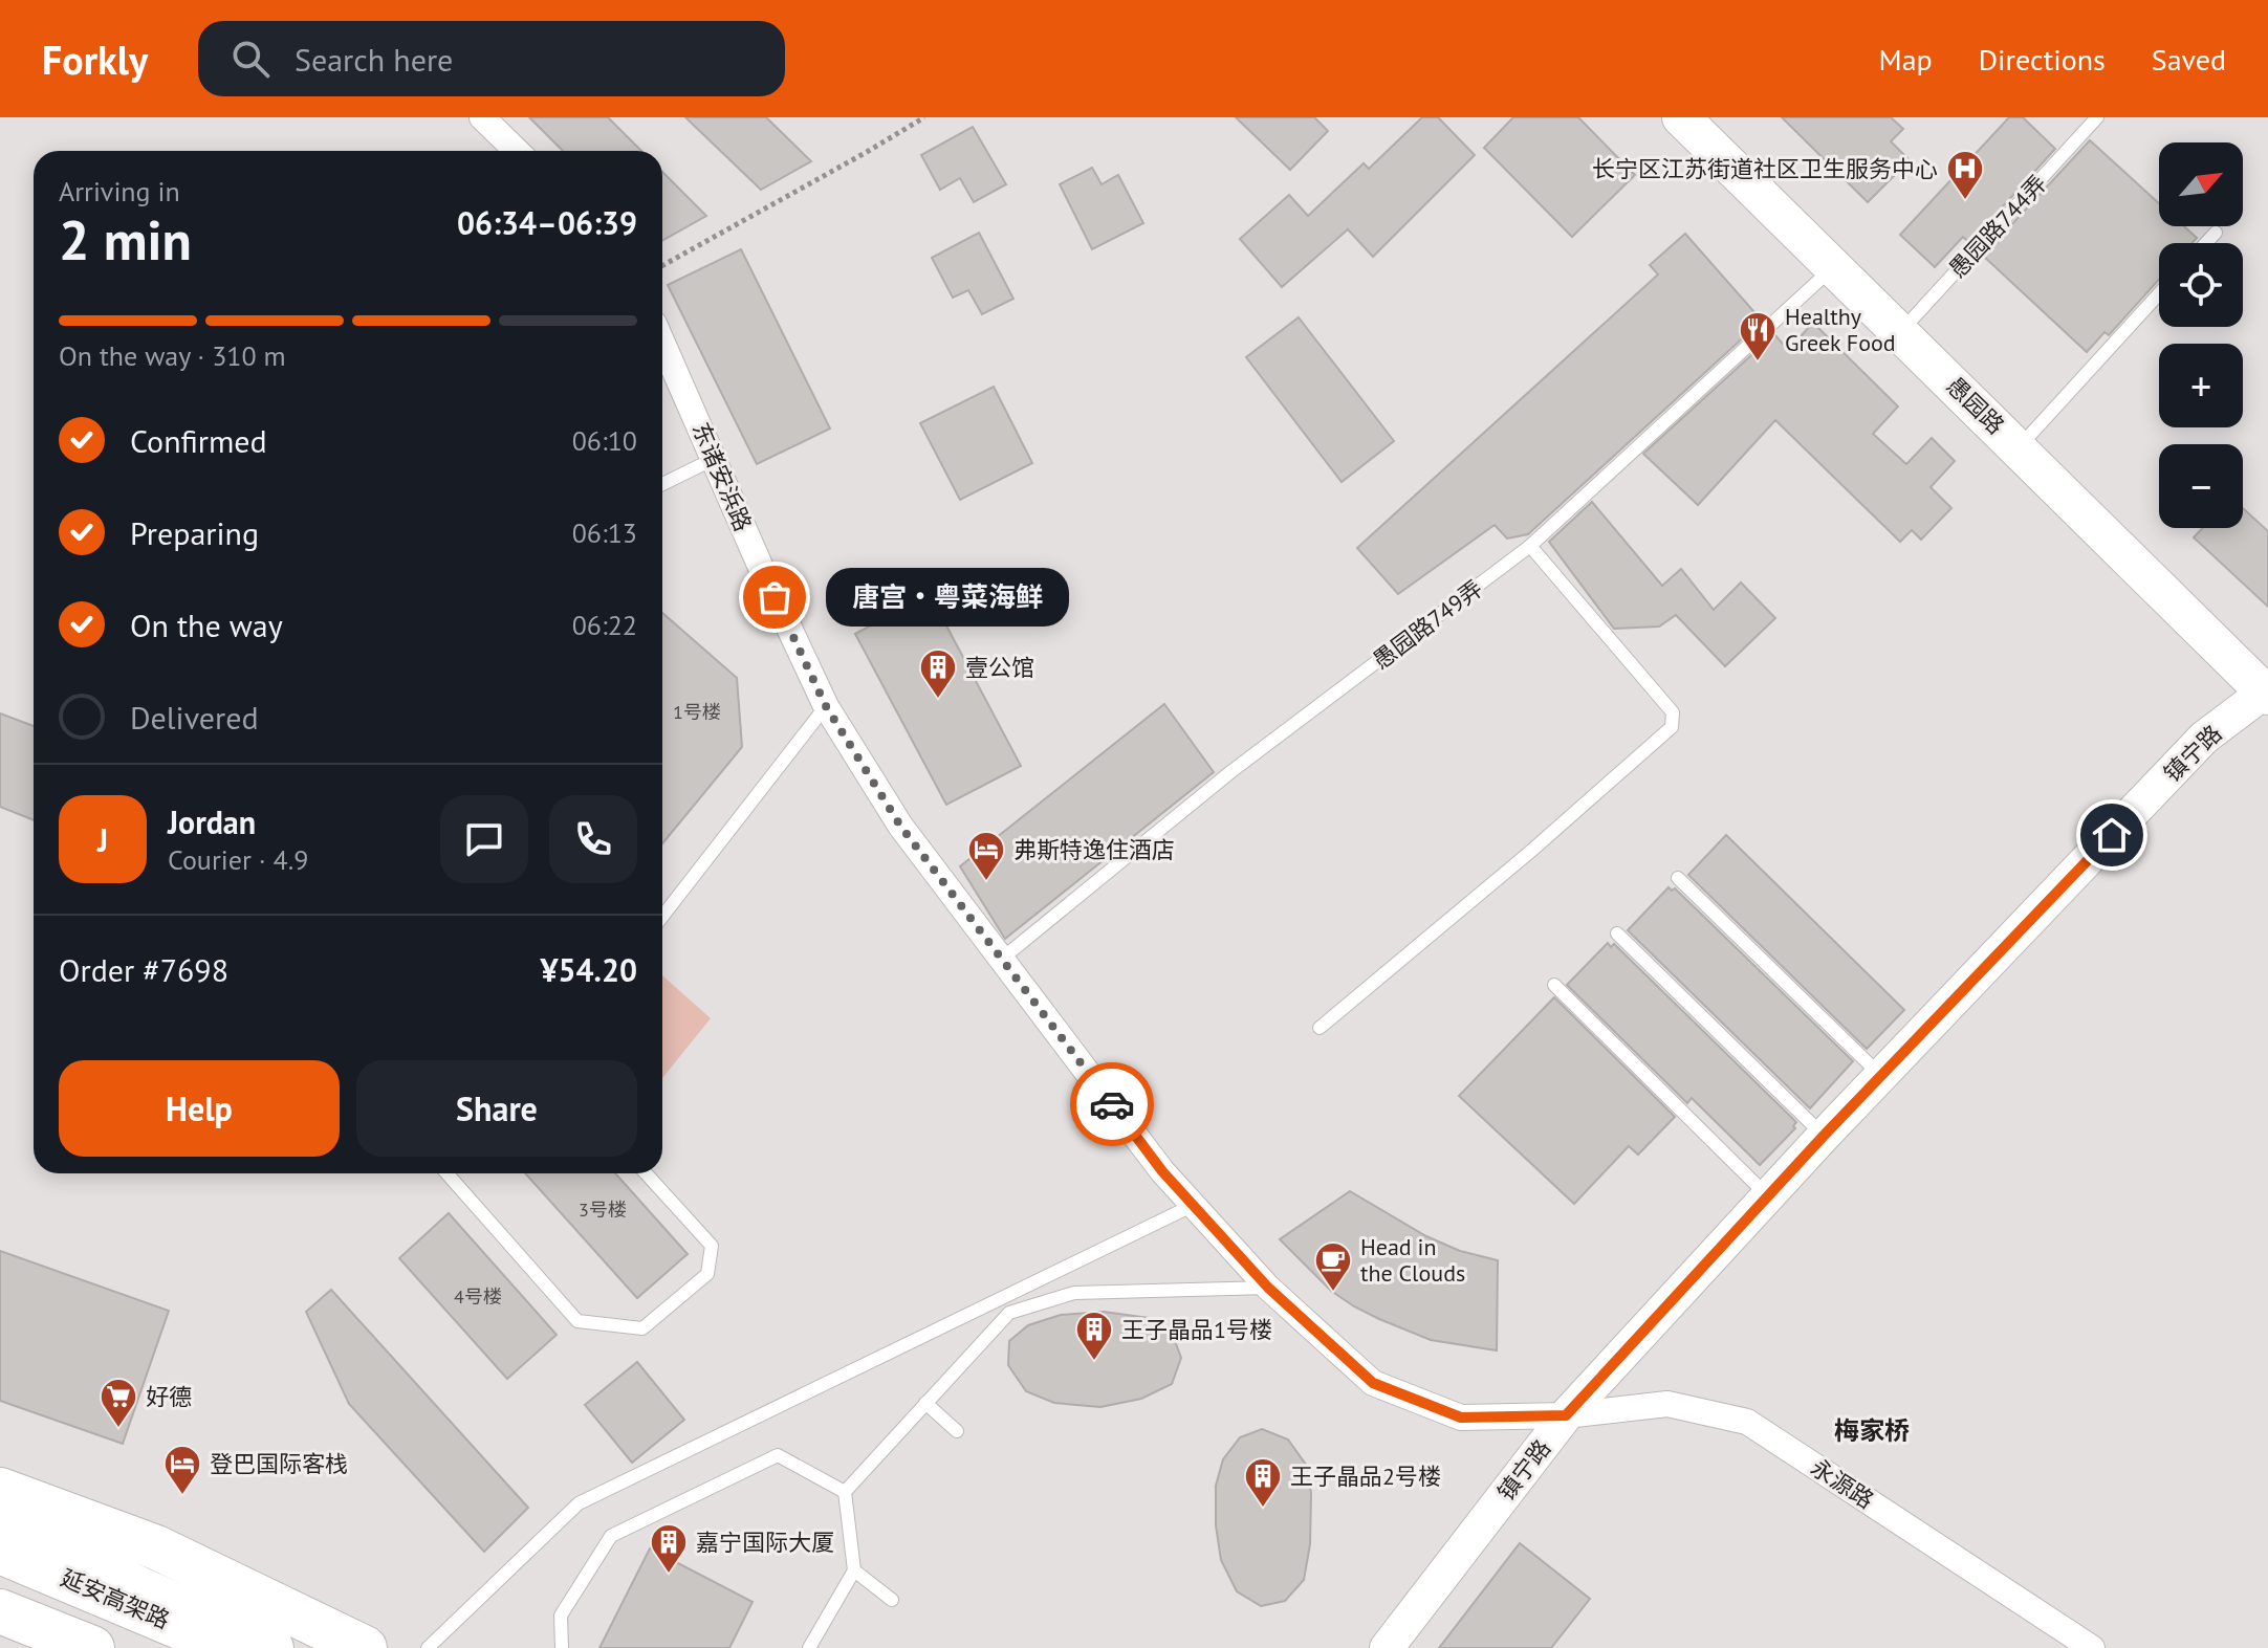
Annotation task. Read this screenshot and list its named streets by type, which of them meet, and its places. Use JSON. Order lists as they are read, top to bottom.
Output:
{
  "streets": {
    "highway": ["延安高架路"],
    "main road": ["愚园路"],
    "street": ["东诸安浜路", "镇宁路", "永源路"],
    "lane": ["愚园路744弄", "愚园路749弄"]
  },
  "crossings": [
    ["愚园路744弄", "愚园路"],
    ["愚园路", "愚园路749弄"],
    ["愚园路", "镇宁路"],
    ["东诸安浜路", "愚园路749弄"],
    ["东诸安浜路", "镇宁路"],
    ["东诸安浜路", "永源路"],
    ["镇宁路", "永源路"]
  ],
  "districts": ["梅家桥"],
  "places": {
    "hospital": ["长宁区江苏街道社区卫生服务中心"],
    "restaurant": ["Healthy Greek Food"],
    "other": ["唐宫・粤菜海鲜"],
    "building": [
      "壹公馆",
      "王子晶品1号楼",
      "王子晶品2号楼",
      "嘉宁国际大厦"
    ],
    "hotel": ["弗斯特逸住酒店", "登巴国际客栈"],
    "cafe": ["Head in the Clouds"],
    "supermarket": ["好德"]
  },
  "house_numbers": ["1号楼", "3号楼", "4号楼"],
  "north": "top right",
  "page": {
    "header": "Forkly",
    "search": "Search here",
    "nav": ["Map", "Directions", "Saved"],
    "map_buttons": ["+", "−"],
    "heading": ["2 min", "Arriving in", "06:34–06:39"],
    "panel": [
      "Jordan",
      "Courier · 4.9",
      "Order #7698",
      "¥54.20"
    ],
    "bar": "On the way · 310 m",
    "list": [
      ["Confirmed", "06:10"],
      ["Preparing", "06:13"],
      ["On the way", "06:22"],
      "Delivered"
    ],
    "bubble": "唐宫・粤菜海鲜",
    "round": "J",
    "buttons": ["Help", "Share"]
  }
}
